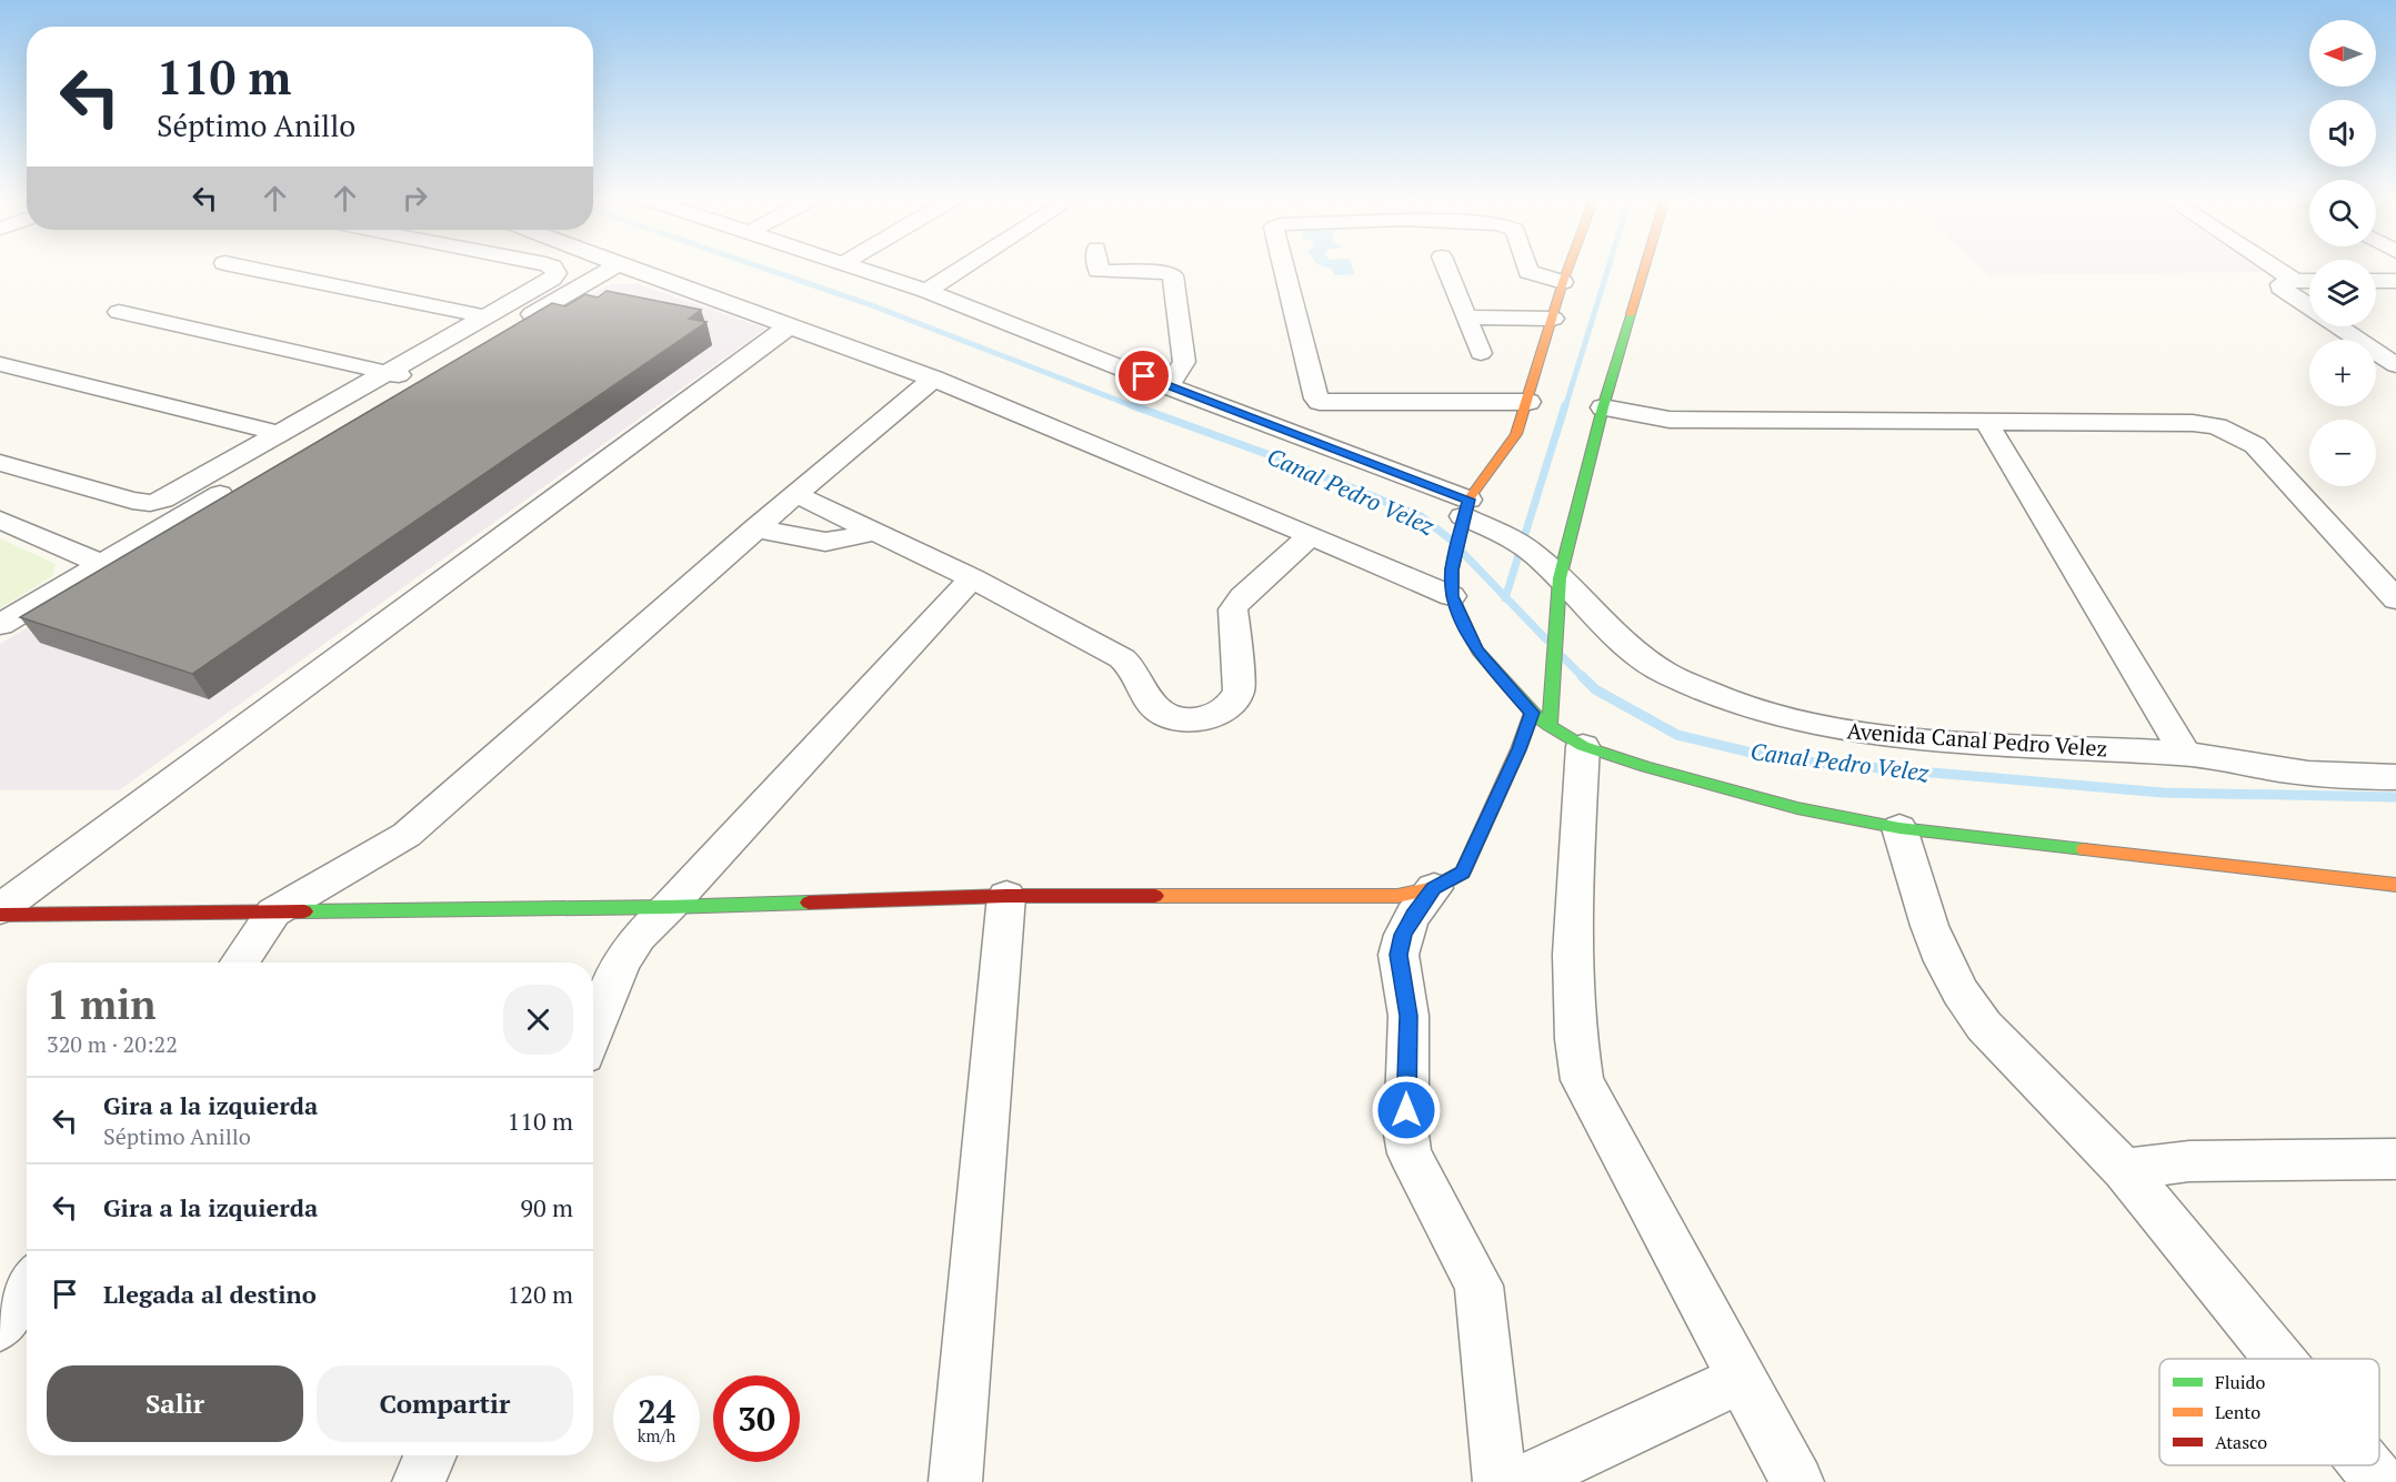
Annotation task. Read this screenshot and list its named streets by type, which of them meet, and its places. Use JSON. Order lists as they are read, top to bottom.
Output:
{
  "streets": {
    "street": ["Avenida Canal Pedro Velez"]
  },
  "water": ["Canal Pedro Velez"],
  "legend": ["Fluido", "Lento", "Atasco"],
  "north": "left",
  "page": {
    "map_buttons": ["+", "−"],
    "turn": ["110 m", "Séptimo Anillo"],
    "heading": ["1 min", "320 m · 20:22"],
    "list": [
      {
        "name": "Gira a la izquierda",
        "note": "Séptimo Anillo",
        "value": "110 m"
      },
      {
        "name": "Gira a la izquierda",
        "value": "90 m"
      },
      {
        "name": "Llegada al destino",
        "value": "120 m"
      }
    ],
    "buttons": ["Salir", "Compartir"],
    "speed": "24 km/h",
    "limit": "30"
  }
}
